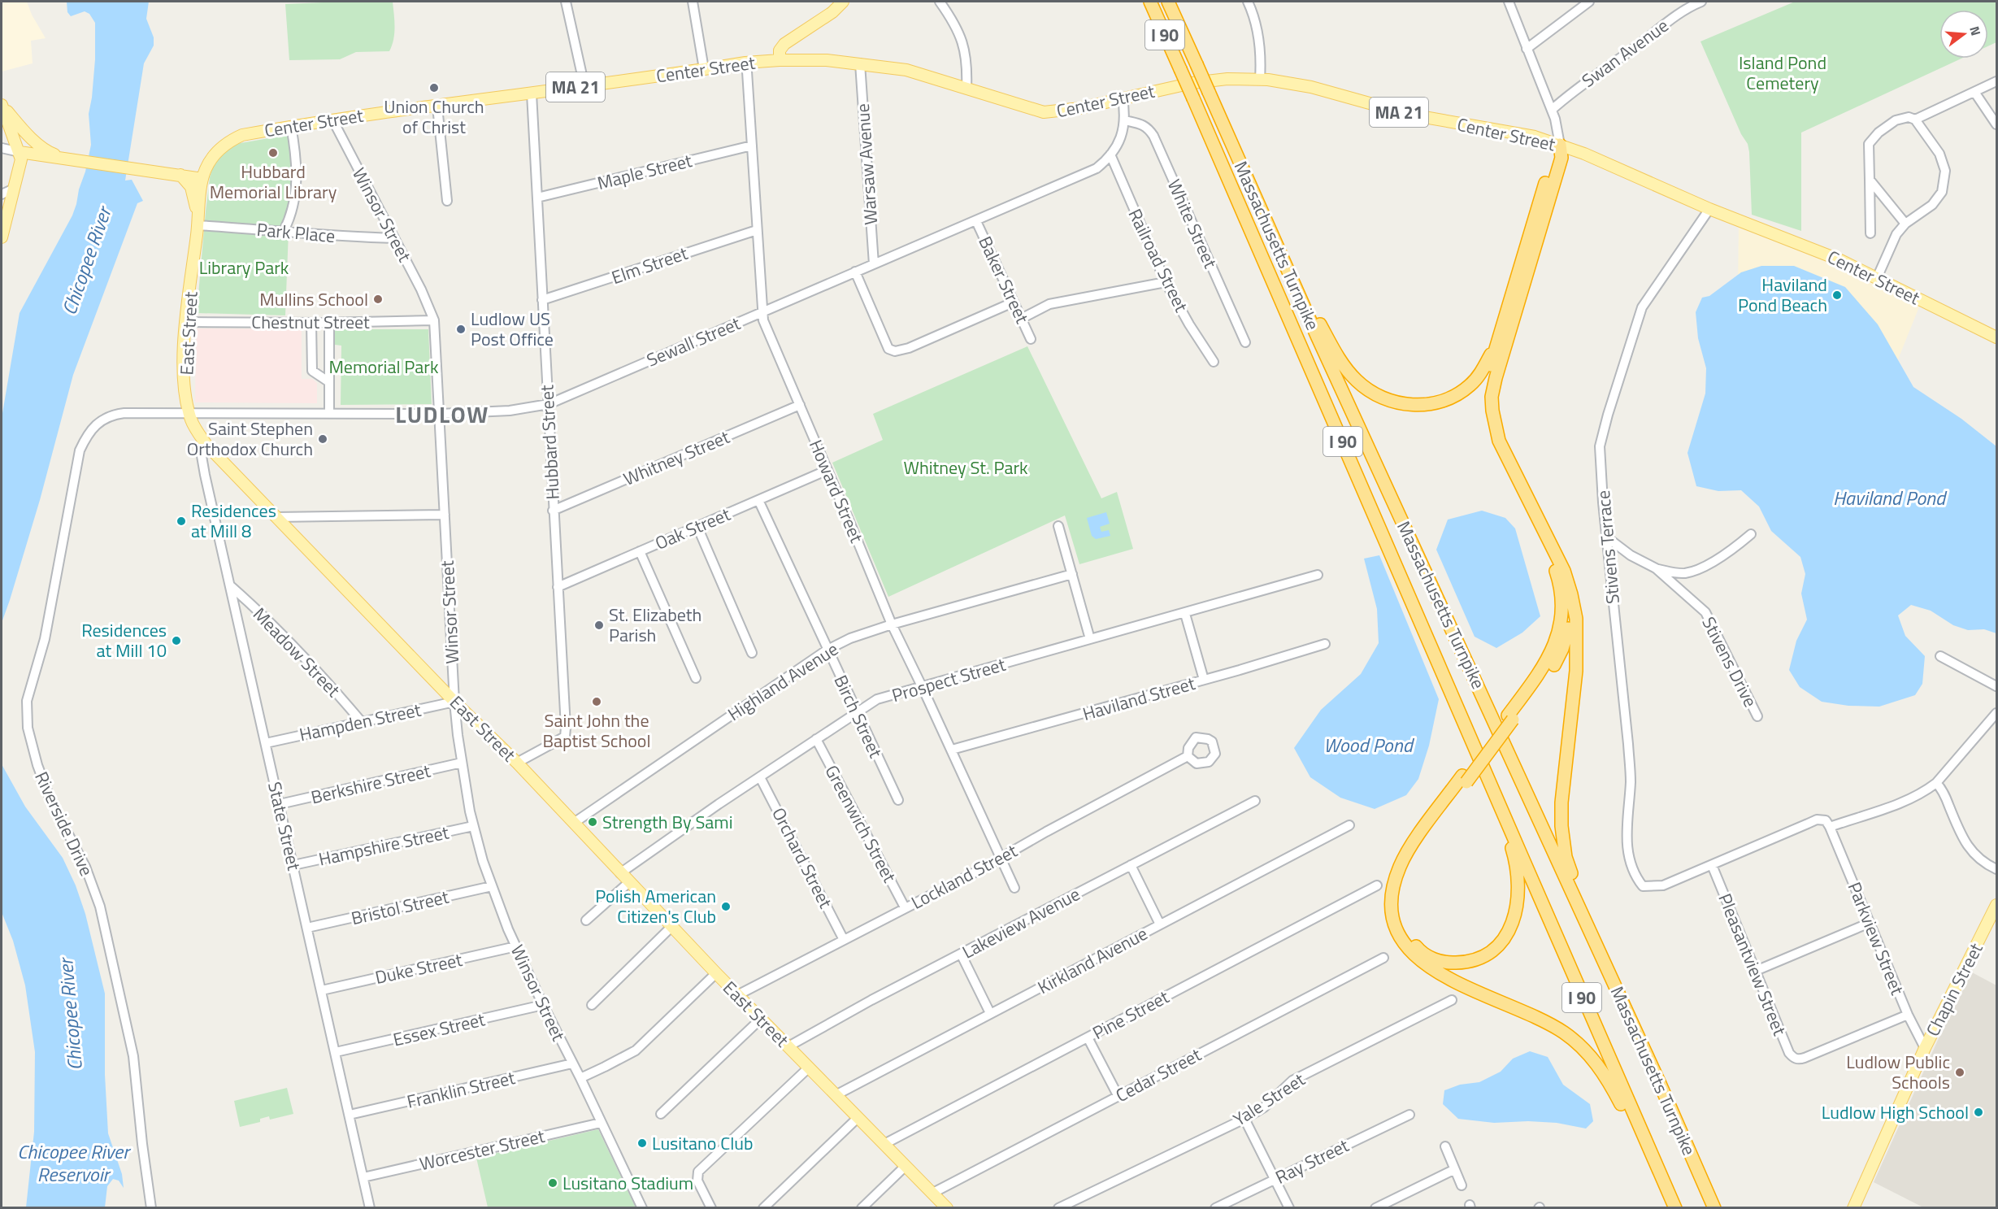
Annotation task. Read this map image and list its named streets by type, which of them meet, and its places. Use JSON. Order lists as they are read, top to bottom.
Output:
{
  "streets": {
    "highway": ["I 90", "Massachusetts Turnpike"],
    "main road": [
      "Center Street",
      "MA 21",
      "East Street",
      "Chapin Street"
    ],
    "street": [
      "Swan Avenue",
      "Warsaw Avenue",
      "Maple Street",
      "Winsor Street",
      "White Street",
      "Park Place",
      "Railroad Street",
      "Elm Street",
      "Baker Street",
      "Chestnut Street",
      "Sewall Street",
      "Hubbard Street",
      "Whitney Street",
      "Howard Street",
      "Oak Street",
      "Stivens Terrace",
      "Meadow Street",
      "Stivens Drive",
      "Prospect Street",
      "Highland Avenue",
      "Haviland Street",
      "Birch Street",
      "Hampden Street",
      "Berkshire Street",
      "Riverside Drive",
      "Greenwich Street",
      "State Street",
      "Hampshire Street",
      "Orchard Street",
      "Lockland Street",
      "Bristol Street",
      "Lakeview Avenue",
      "Parkview Street",
      "Kirkland Avenue",
      "Pleasantview Street",
      "Duke Street",
      "Pine Street",
      "Essex Street",
      "Cedar Street",
      "Franklin Street",
      "Yale Street",
      "Worcester Street",
      "Ray Street"
    ]
  },
  "crossings": [
    ["Center Street", "Warsaw Avenue"],
    ["Center Street", "Winsor Street"],
    ["Center Street", "East Street"],
    ["Center Street", "Sewall Street"],
    ["Center Street", "Hubbard Street"],
    ["Center Street", "Stivens Terrace"],
    ["Warsaw Avenue", "Sewall Street"],
    ["Maple Street", "Hubbard Street"],
    ["Maple Street", "Howard Street"],
    ["Winsor Street", "Park Place"],
    ["Winsor Street", "Chestnut Street"],
    ["Winsor Street", "East Street"],
    ["Winsor Street", "Sewall Street"],
    ["Winsor Street", "Hampden Street"],
    ["Winsor Street", "Berkshire Street"],
    ["Winsor Street", "Hampshire Street"],
    ["Winsor Street", "Bristol Street"],
    ["Winsor Street", "Duke Street"],
    ["Winsor Street", "Essex Street"],
    ["Winsor Street", "Franklin Street"],
    ["Winsor Street", "Worcester Street"],
    ["White Street", "Sewall Street"],
    ["Park Place", "East Street"],
    ["Railroad Street", "Sewall Street"],
    ["Elm Street", "Hubbard Street"],
    ["Elm Street", "Howard Street"],
    ["Baker Street", "Sewall Street"],
    ["Chestnut Street", "East Street"],
    ["East Street", "Sewall Street"],
    ["East Street", "Hubbard Street"],
    ["East Street", "Prospect Street"],
    ["East Street", "Highland Avenue"],
    ["East Street", "Hampden Street"],
    ["East Street", "Riverside Drive"],
    ["East Street", "State Street"],
    ["East Street", "Lockland Street"],
    ["East Street", "Lakeview Avenue"],
    ["East Street", "Kirkland Avenue"],
    ["East Street", "Pine Street"],
    ["East Street", "Cedar Street"],
    ["Sewall Street", "Hubbard Street"],
    ["Sewall Street", "Howard Street"],
    ["Sewall Street", "Riverside Drive"],
    ["Hubbard Street", "Whitney Street"],
    ["Hubbard Street", "Oak Street"],
    ["Whitney Street", "Howard Street"],
    ["Howard Street", "Oak Street"],
    ["Howard Street", "Prospect Street"],
    ["Howard Street", "Highland Avenue"],
    ["Howard Street", "Haviland Street"],
    ["Howard Street", "Lockland Street"],
    ["Oak Street", "Birch Street"],
    ["Stivens Terrace", "Stivens Drive"],
    ["Stivens Terrace", "Pleasantview Street"],
    ["Meadow Street", "Hampden Street"],
    ["Meadow Street", "State Street"],
    ["Prospect Street", "Birch Street"],
    ["Prospect Street", "Greenwich Street"],
    ["Prospect Street", "Orchard Street"],
    ["Highland Avenue", "Birch Street"],
    ["Hampden Street", "State Street"],
    ["Berkshire Street", "State Street"],
    ["Greenwich Street", "Lockland Street"],
    ["State Street", "Hampshire Street"],
    ["State Street", "Bristol Street"],
    ["State Street", "Duke Street"],
    ["State Street", "Essex Street"],
    ["State Street", "Franklin Street"],
    ["State Street", "Worcester Street"],
    ["Orchard Street", "Lockland Street"],
    ["Parkview Street", "Pleasantview Street"],
    ["Parkview Street", "Chapin Street"]
  ],
  "districts": ["LUDLOW"],
  "water": [
    "Chicopee River",
    "Haviland Pond",
    "Wood Pond",
    "Chicopee River Reservoir"
  ],
  "parks": [
    "Island Pond Cemetery",
    "Library Park",
    "Memorial Park",
    "Whitney St. Park"
  ],
  "places": [
    "Union Church of Christ",
    "Hubbard Memorial Library",
    "Haviland Pond Beach",
    "Mullins School",
    "Ludlow US Post Office",
    "Saint Stephen Orthodox Church",
    "Residences at Mill 8",
    "St. Elizabeth Parish",
    "Residences at Mill 10",
    "Saint John the Baptist School",
    "Strength By Sami",
    "Polish American Citizen's Club",
    "Ludlow Public Schools",
    "Ludlow High School",
    "Lusitano Club",
    "Lusitano Stadium"
  ],
  "north": "right"
}
